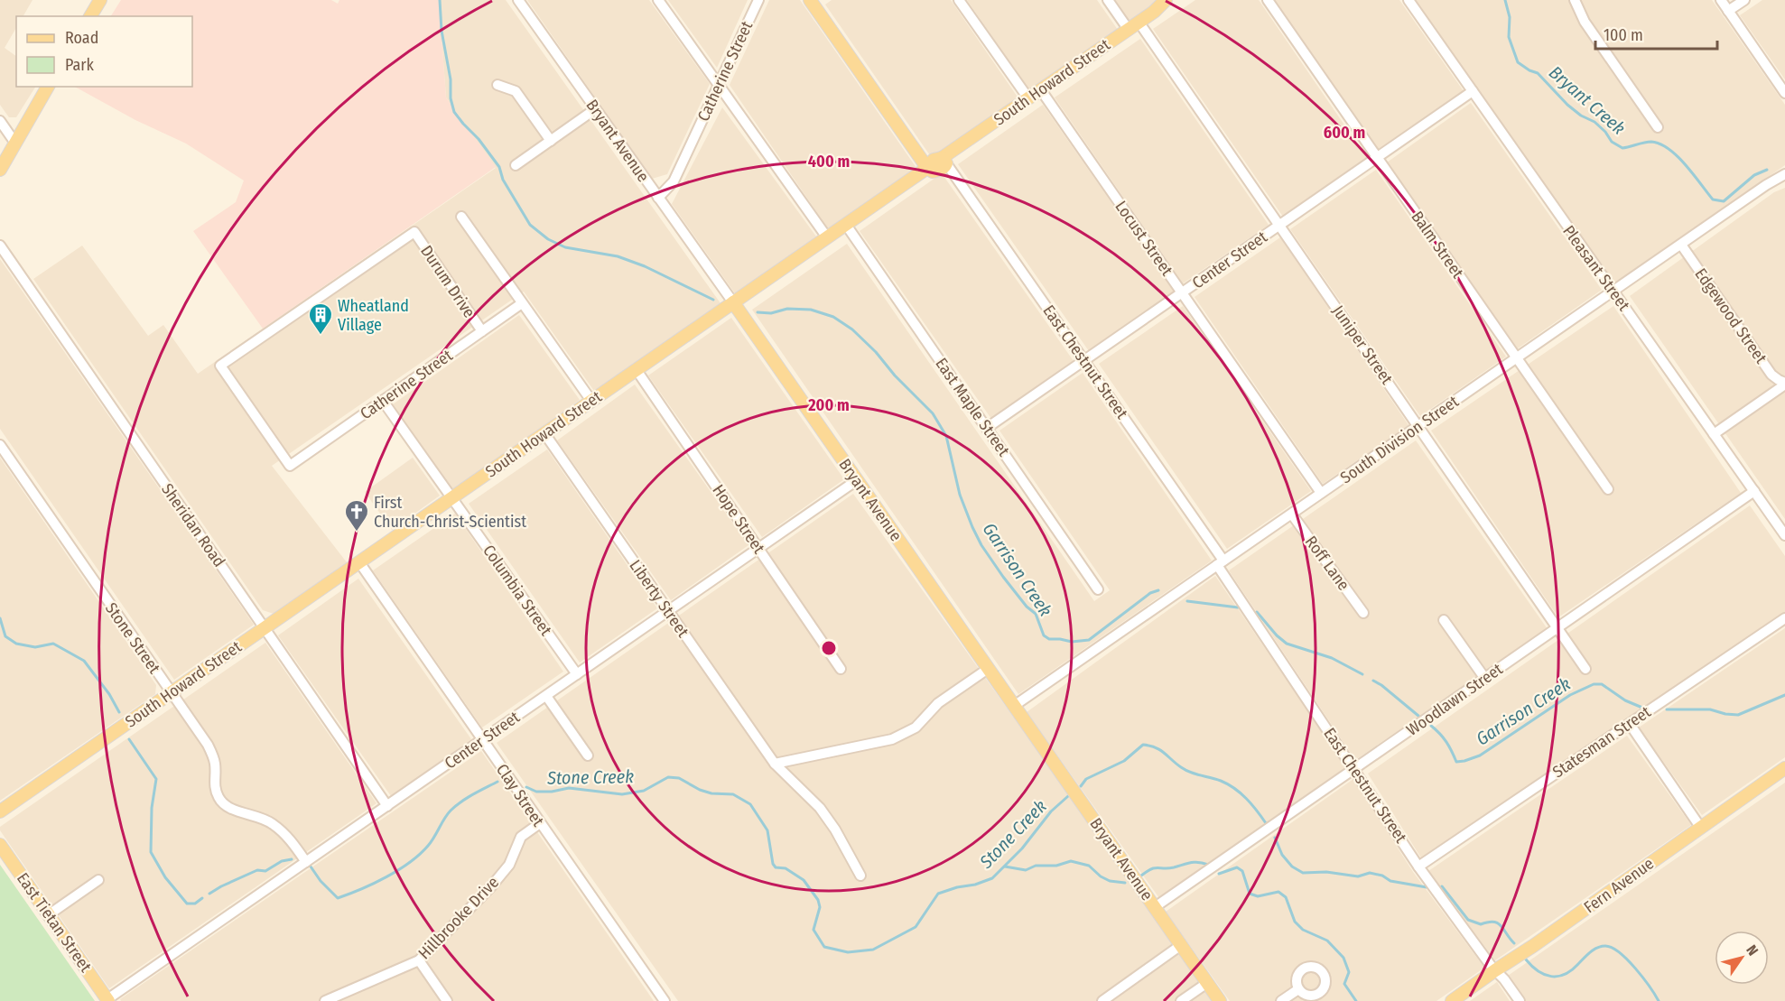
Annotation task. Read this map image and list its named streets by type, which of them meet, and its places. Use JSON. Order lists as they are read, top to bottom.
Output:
{
  "streets": {
    "main road": [
      "South Howard Street",
      "Bryant Avenue",
      "Fern Avenue",
      "East Tietan Street"
    ],
    "street": [
      "Catherine Street",
      "Locust Street",
      "Balm Street",
      "Center Street",
      "Pleasant Street",
      "Durum Drive",
      "Edgewood Street",
      "Juniper Street",
      "East Chestnut Street",
      "East Maple Street",
      "South Division Street",
      "Hope Street",
      "Sheridan Road",
      "Roff Lane",
      "Columbia Street",
      "Liberty Street",
      "Stone Street",
      "Woodlawn Street",
      "Statesman Street",
      "Clay Street",
      "Hillbrooke Drive"
    ]
  },
  "crossings": [
    ["Catherine Street", "Bryant Avenue"],
    ["Catherine Street", "Durum Drive"],
    ["Catherine Street", "Columbia Street"],
    ["South Howard Street", "Bryant Avenue"],
    ["South Howard Street", "Locust Street"],
    ["South Howard Street", "Juniper Street"],
    ["South Howard Street", "East Chestnut Street"],
    ["South Howard Street", "East Maple Street"],
    ["South Howard Street", "Hope Street"],
    ["South Howard Street", "Sheridan Road"],
    ["South Howard Street", "Columbia Street"],
    ["South Howard Street", "Liberty Street"],
    ["South Howard Street", "Stone Street"],
    ["South Howard Street", "Clay Street"],
    ["Bryant Avenue", "Center Street"],
    ["Bryant Avenue", "South Division Street"],
    ["Bryant Avenue", "Woodlawn Street"],
    ["Locust Street", "Center Street"],
    ["Locust Street", "South Division Street"],
    ["Balm Street", "Center Street"],
    ["Balm Street", "South Division Street"],
    ["Center Street", "Pleasant Street"],
    ["Center Street", "Juniper Street"],
    ["Center Street", "East Chestnut Street"],
    ["Center Street", "East Maple Street"],
    ["Center Street", "Hope Street"],
    ["Center Street", "Sheridan Road"],
    ["Center Street", "Columbia Street"],
    ["Center Street", "Liberty Street"],
    ["Center Street", "Stone Street"],
    ["Center Street", "Clay Street"],
    ["Center Street", "East Tietan Street"],
    ["Pleasant Street", "South Division Street"],
    ["Pleasant Street", "Woodlawn Street"],
    ["Edgewood Street", "South Division Street"],
    ["Juniper Street", "South Division Street"],
    ["Juniper Street", "Woodlawn Street"],
    ["East Chestnut Street", "South Division Street"],
    ["East Chestnut Street", "Woodlawn Street"],
    ["East Chestnut Street", "Statesman Street"],
    ["East Chestnut Street", "Fern Avenue"],
    ["South Division Street", "Roff Lane"],
    ["Clay Street", "Hillbrooke Drive"]
  ],
  "water": ["Bryant Creek", "Garrison Creek", "Stone Creek"],
  "places": {
    "building": ["Wheatland Village"],
    "church": ["First Church-Christ-Scientist"]
  },
  "legend": ["Road", "Park"],
  "scale_bar": "100 m",
  "north": "top right",
  "rings": ["600 m", "400 m", "200 m"]
}
